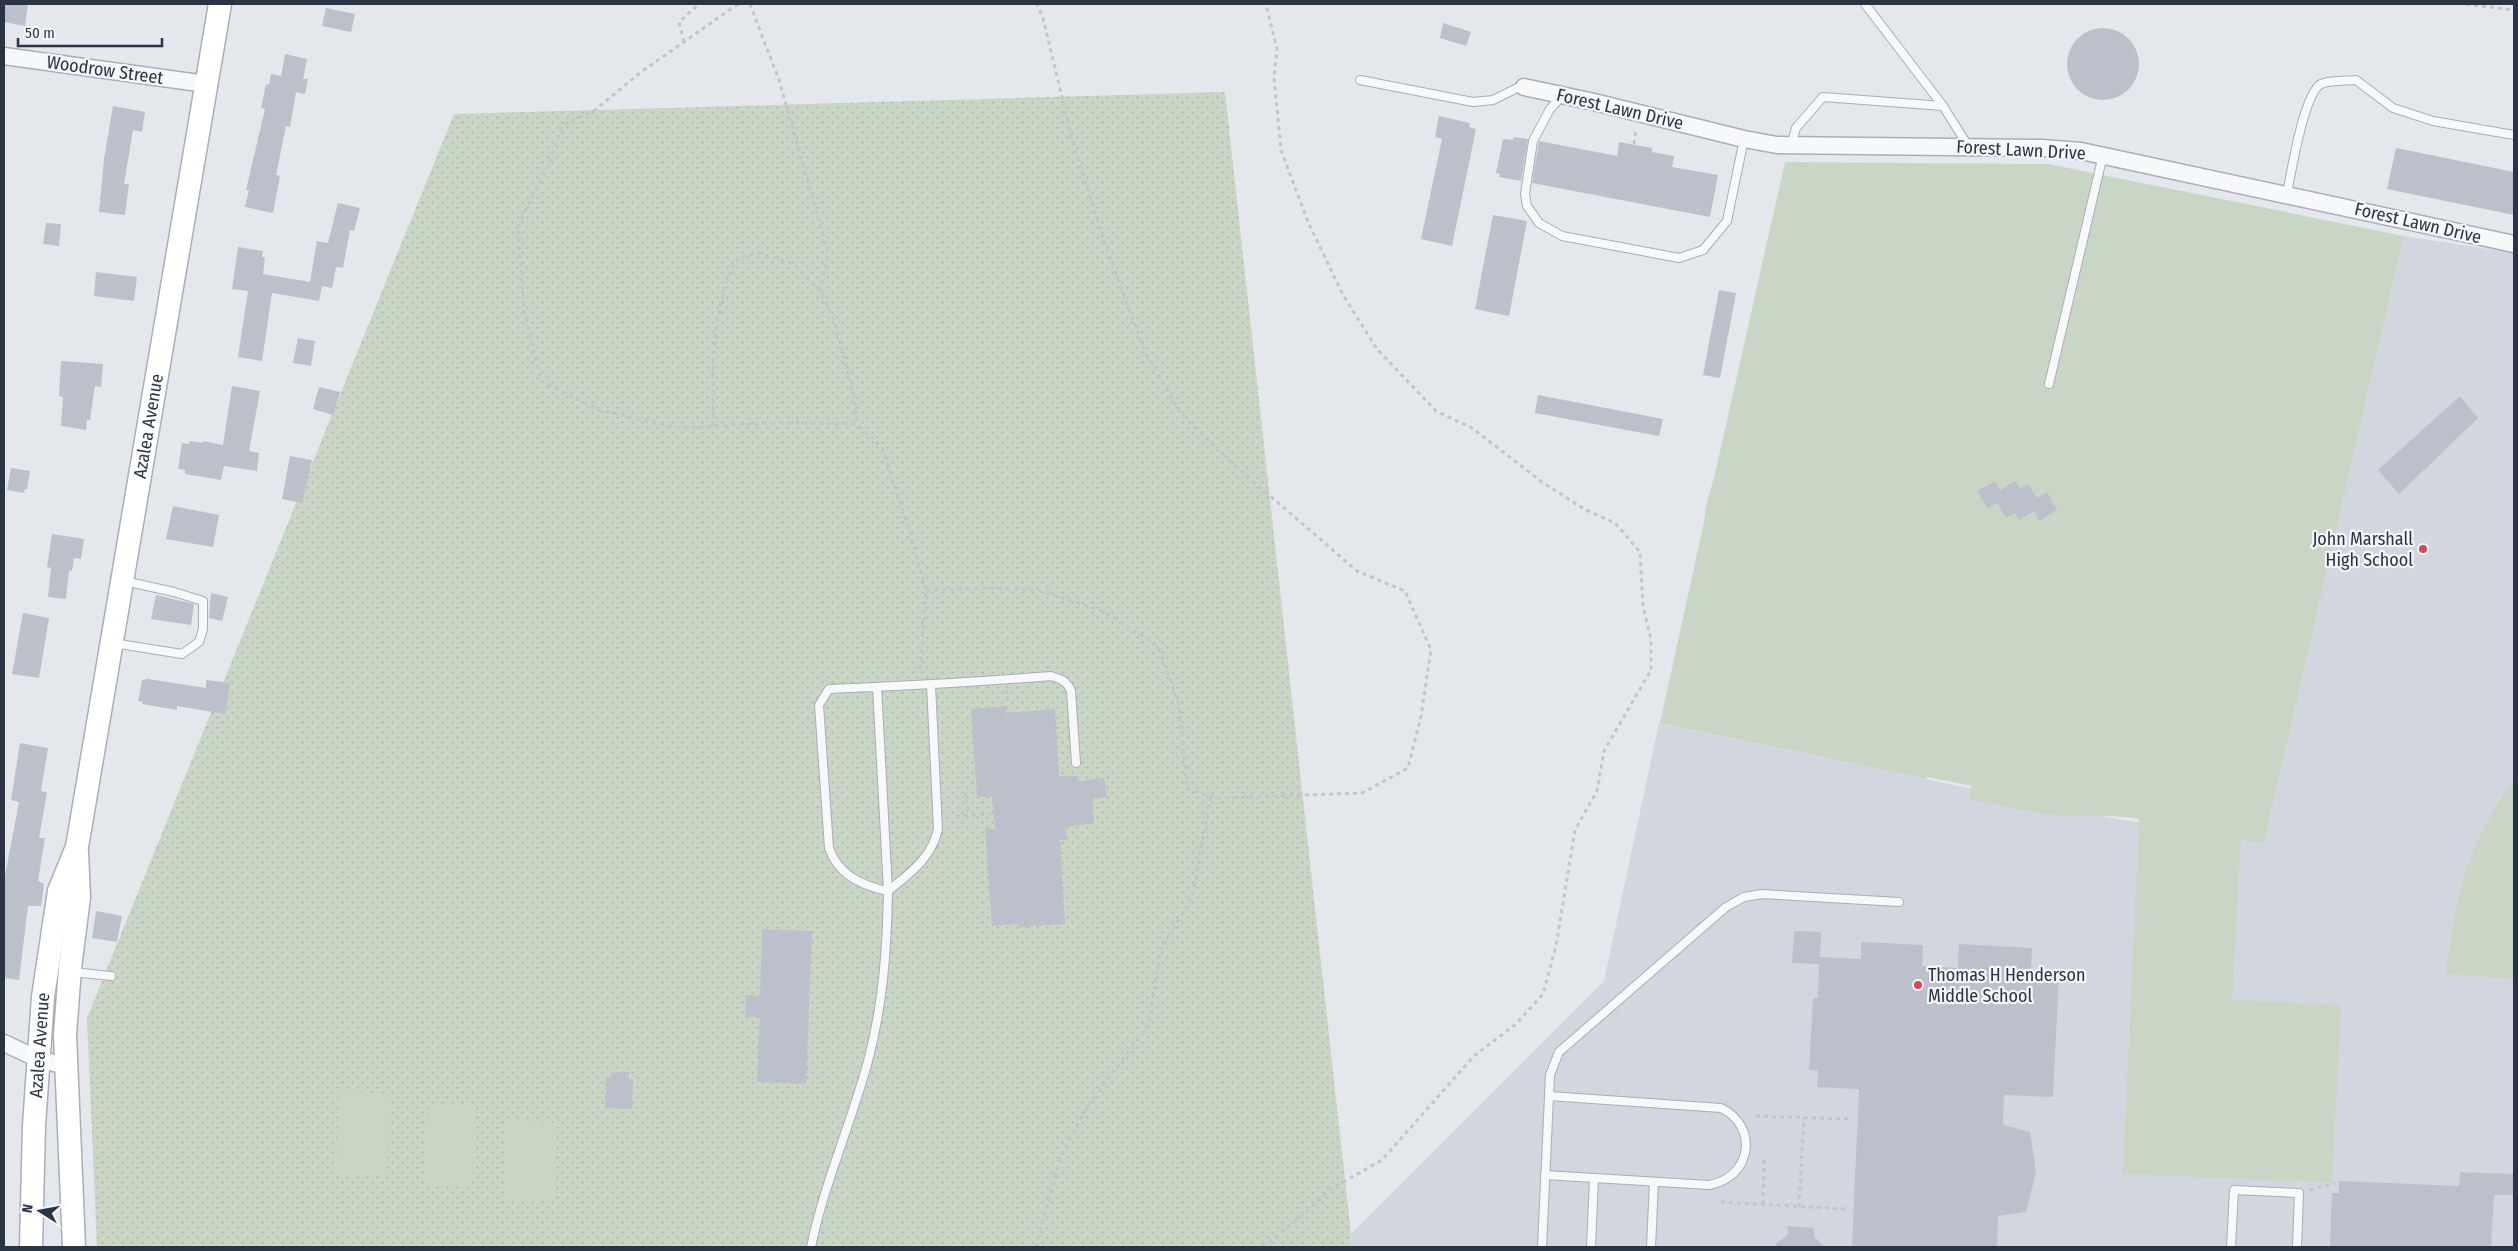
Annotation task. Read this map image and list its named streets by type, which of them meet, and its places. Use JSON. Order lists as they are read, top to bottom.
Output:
{
  "streets": {
    "main road": ["Azalea Avenue"],
    "street": ["Woodrow Street", "Forest Lawn Drive"]
  },
  "crossings": [
    ["Woodrow Street", "Azalea Avenue"]
  ],
  "places": ["John Marshall High School", "Thomas H Henderson Middle School"],
  "scale_bar": "50 m",
  "north": "left"
}
